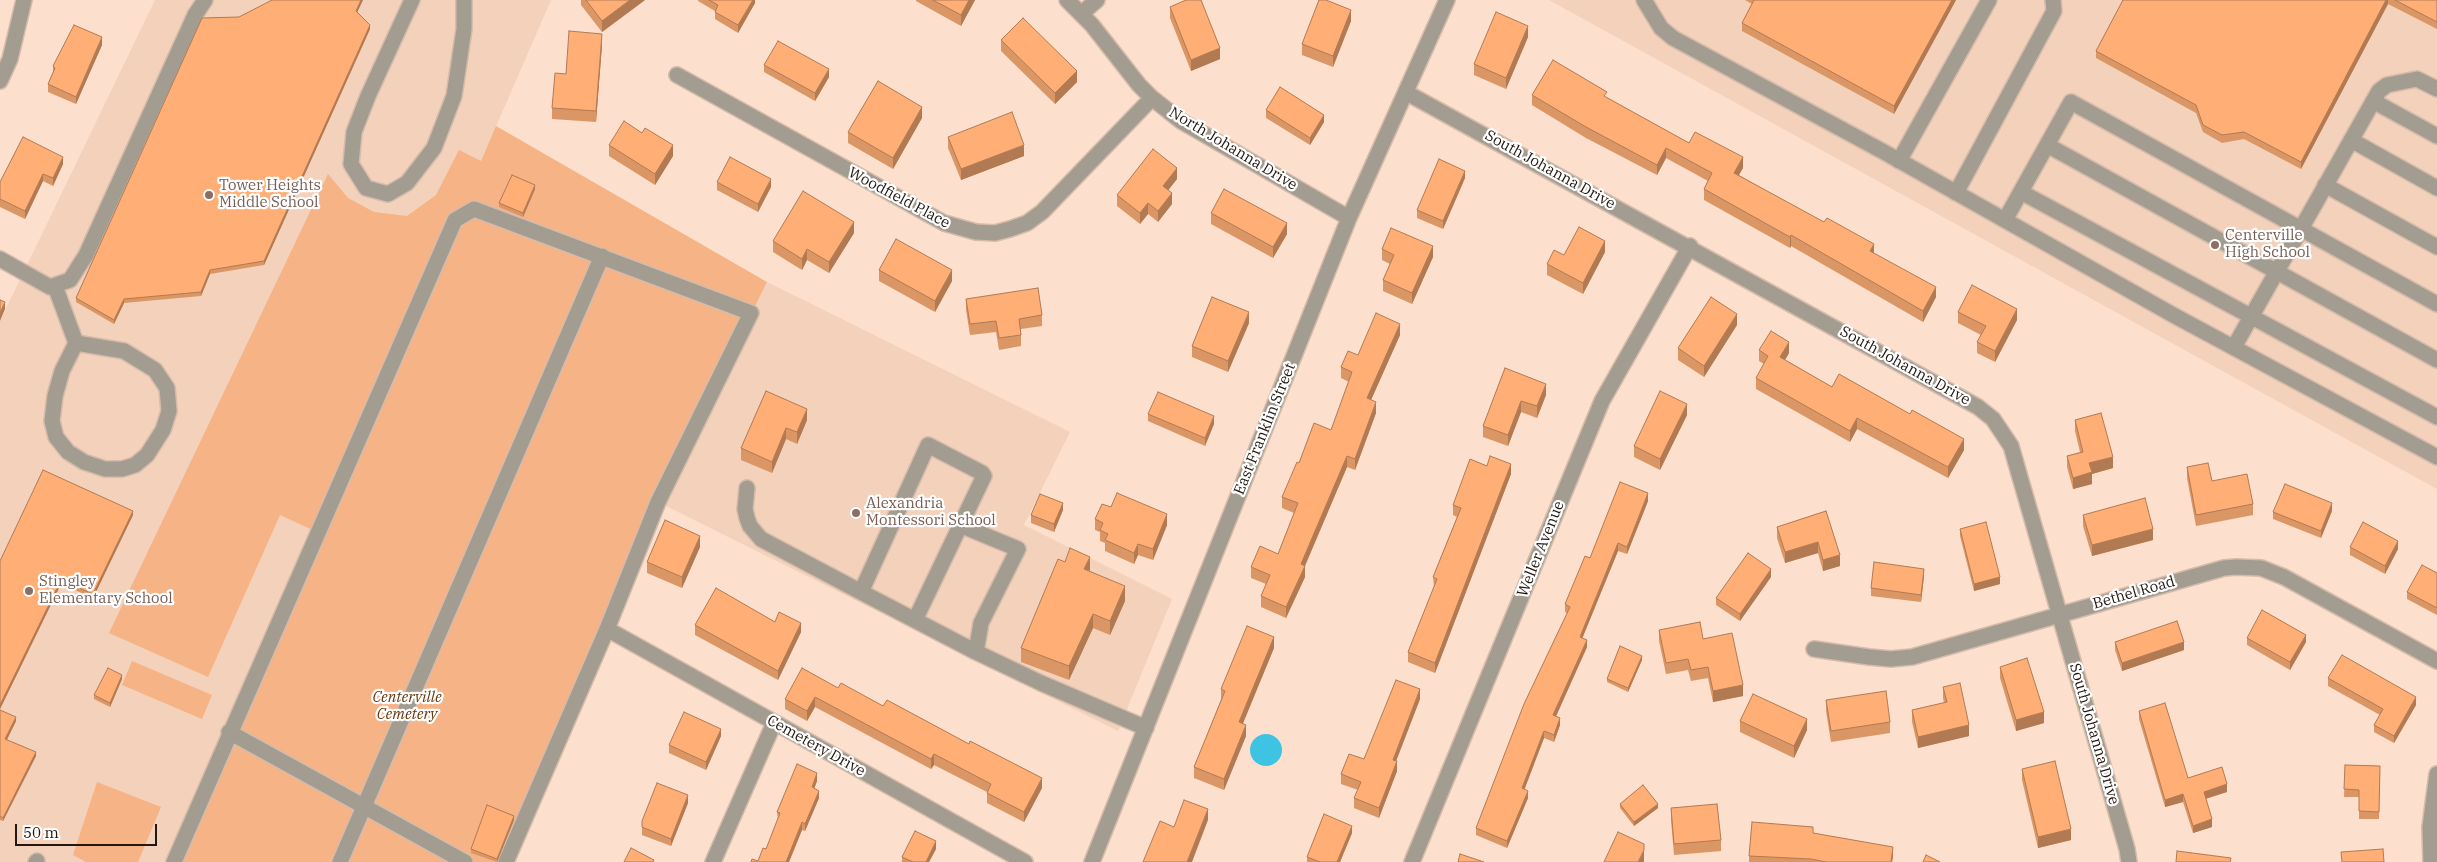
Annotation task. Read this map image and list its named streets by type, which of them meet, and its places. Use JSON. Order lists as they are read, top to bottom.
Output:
{
  "streets": {
    "street": [
      "North Johanna Drive",
      "South Johanna Drive",
      "Woodfield Place",
      "East Franklin Street",
      "Weller Avenue",
      "Bethel Road",
      "Cemetery Drive"
    ]
  },
  "crossings": [
    ["North Johanna Drive", "Woodfield Place"],
    ["North Johanna Drive", "East Franklin Street"],
    ["South Johanna Drive", "East Franklin Street"],
    ["South Johanna Drive", "Weller Avenue"],
    ["South Johanna Drive", "Bethel Road"]
  ],
  "parks": ["Centerville Cemetery"],
  "places": [
    "Tower Heights Middle School",
    "Centerville High School",
    "Alexandria Montessori School",
    "Stingley Elementary School"
  ],
  "scale_bar": "50 m"
}
